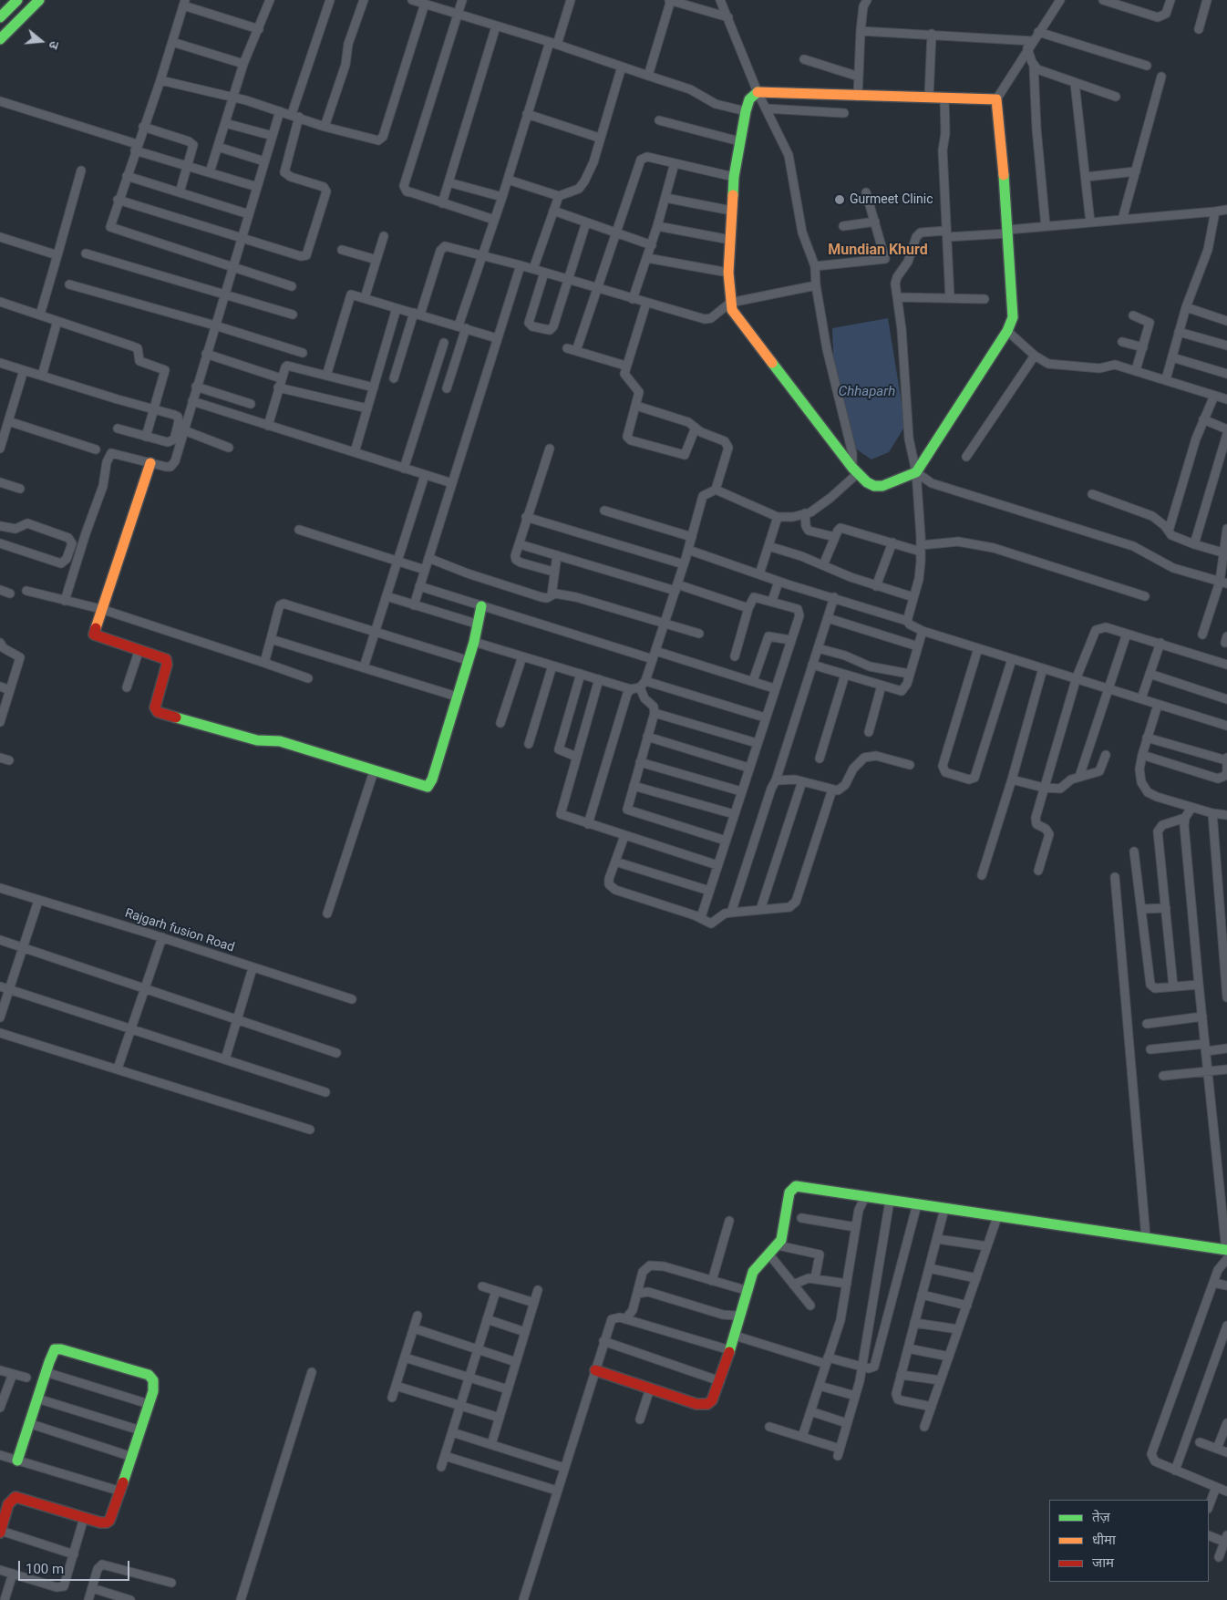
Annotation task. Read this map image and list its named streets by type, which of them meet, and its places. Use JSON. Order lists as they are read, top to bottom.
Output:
{
  "streets": {
    "street": ["Rajgarh fusion Road"]
  },
  "districts": ["Mundian Khurd"],
  "water": ["Chhaparh"],
  "places": ["Gurmeet Clinic"],
  "legend": ["तेज़", "धीमा", "जाम"],
  "scale_bar": "100 m",
  "north": "right"
}
